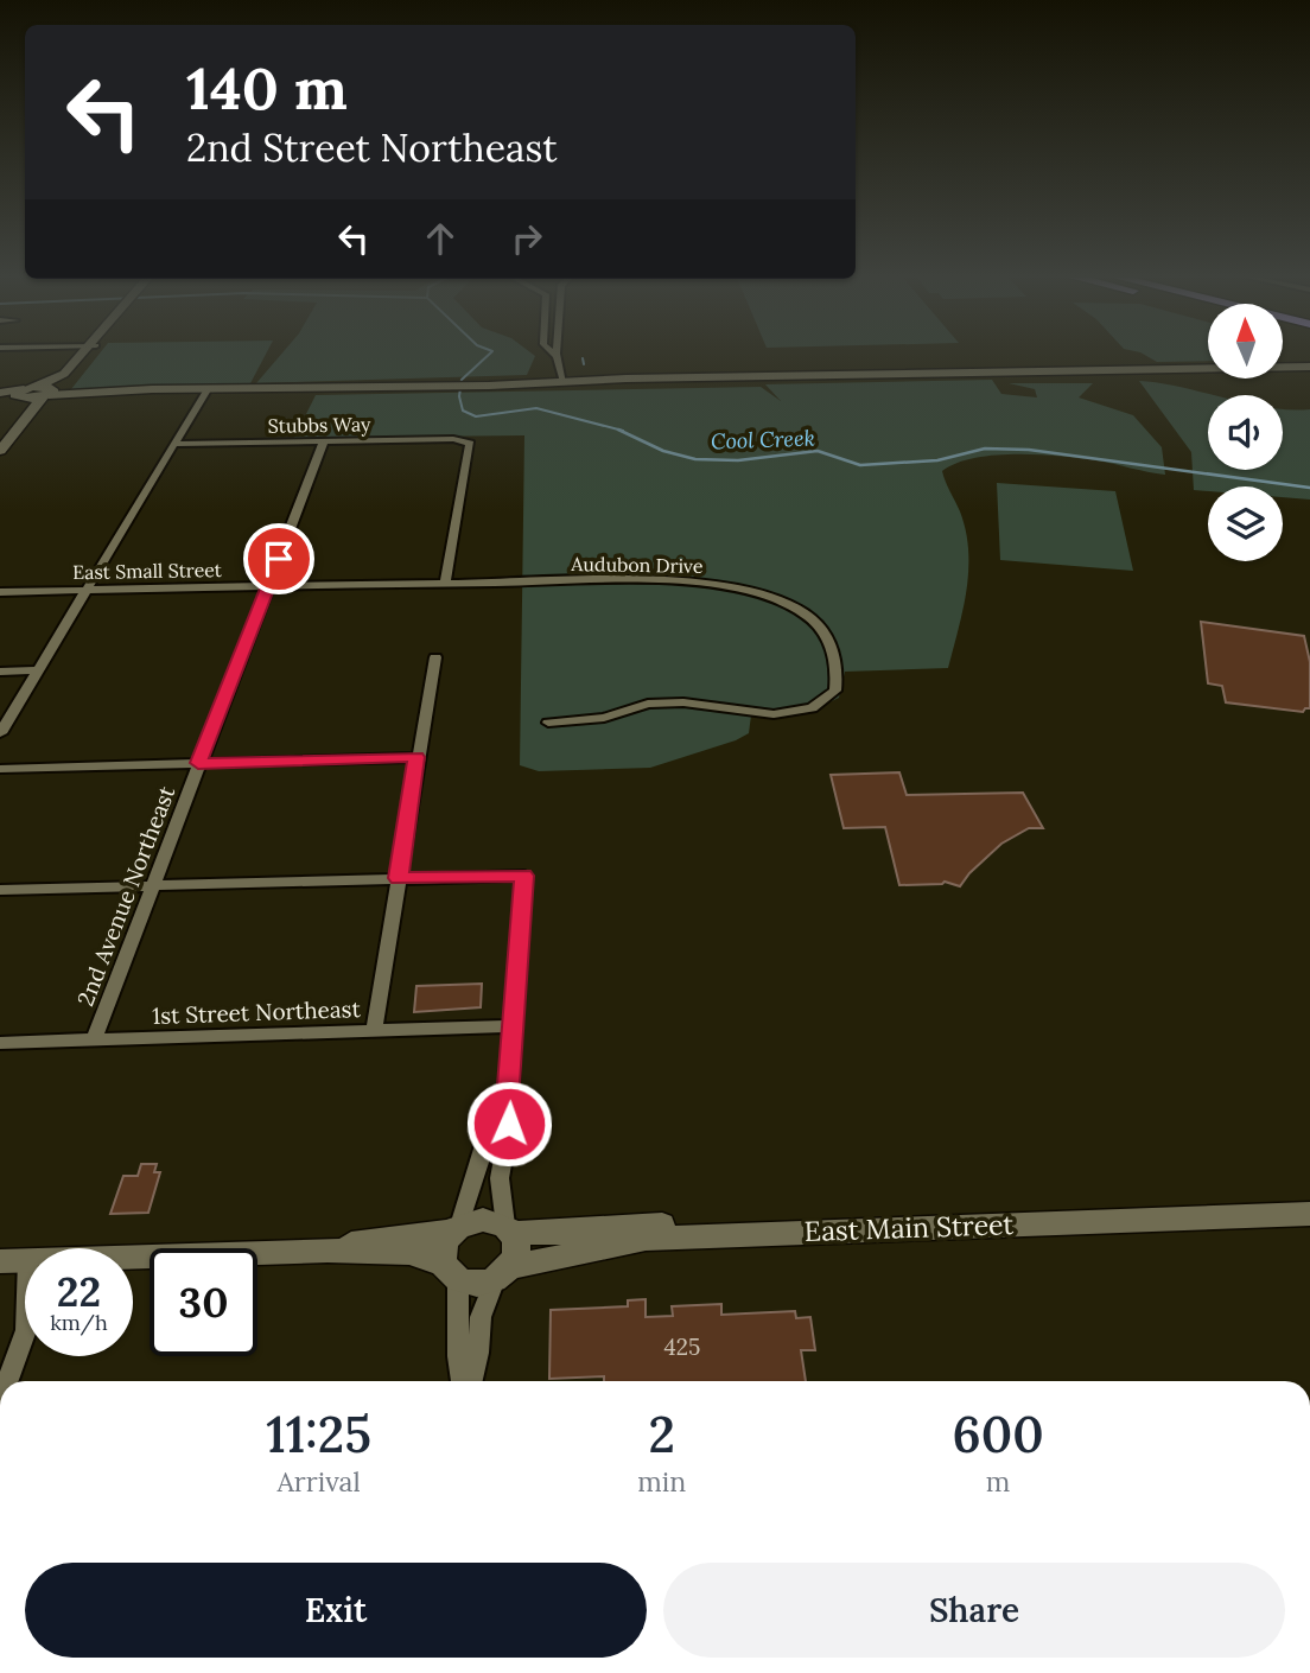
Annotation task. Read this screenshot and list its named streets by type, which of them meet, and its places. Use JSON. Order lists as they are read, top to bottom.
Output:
{
  "streets": {
    "main road": ["East Main Street"],
    "street": [
      "Stubbs Way",
      "Audubon Drive",
      "East Small Street",
      "2nd Avenue Northeast",
      "1st Street Northeast"
    ]
  },
  "crossings": [
    ["Stubbs Way", "2nd Avenue Northeast"],
    ["Audubon Drive", "East Small Street"],
    ["East Small Street", "2nd Avenue Northeast"],
    ["2nd Avenue Northeast", "1st Street Northeast"]
  ],
  "water": ["Cool Creek"],
  "house_numbers": ["425"],
  "north": "top",
  "page": {
    "turn": ["140 m", "2nd Street Northeast"],
    "speed": "22 km/h",
    "limit": "30",
    "eta": [
      "11:25",
      "Arrival",
      "2",
      "min",
      "600",
      "m"
    ],
    "buttons": ["Exit", "Share"]
  }
}
